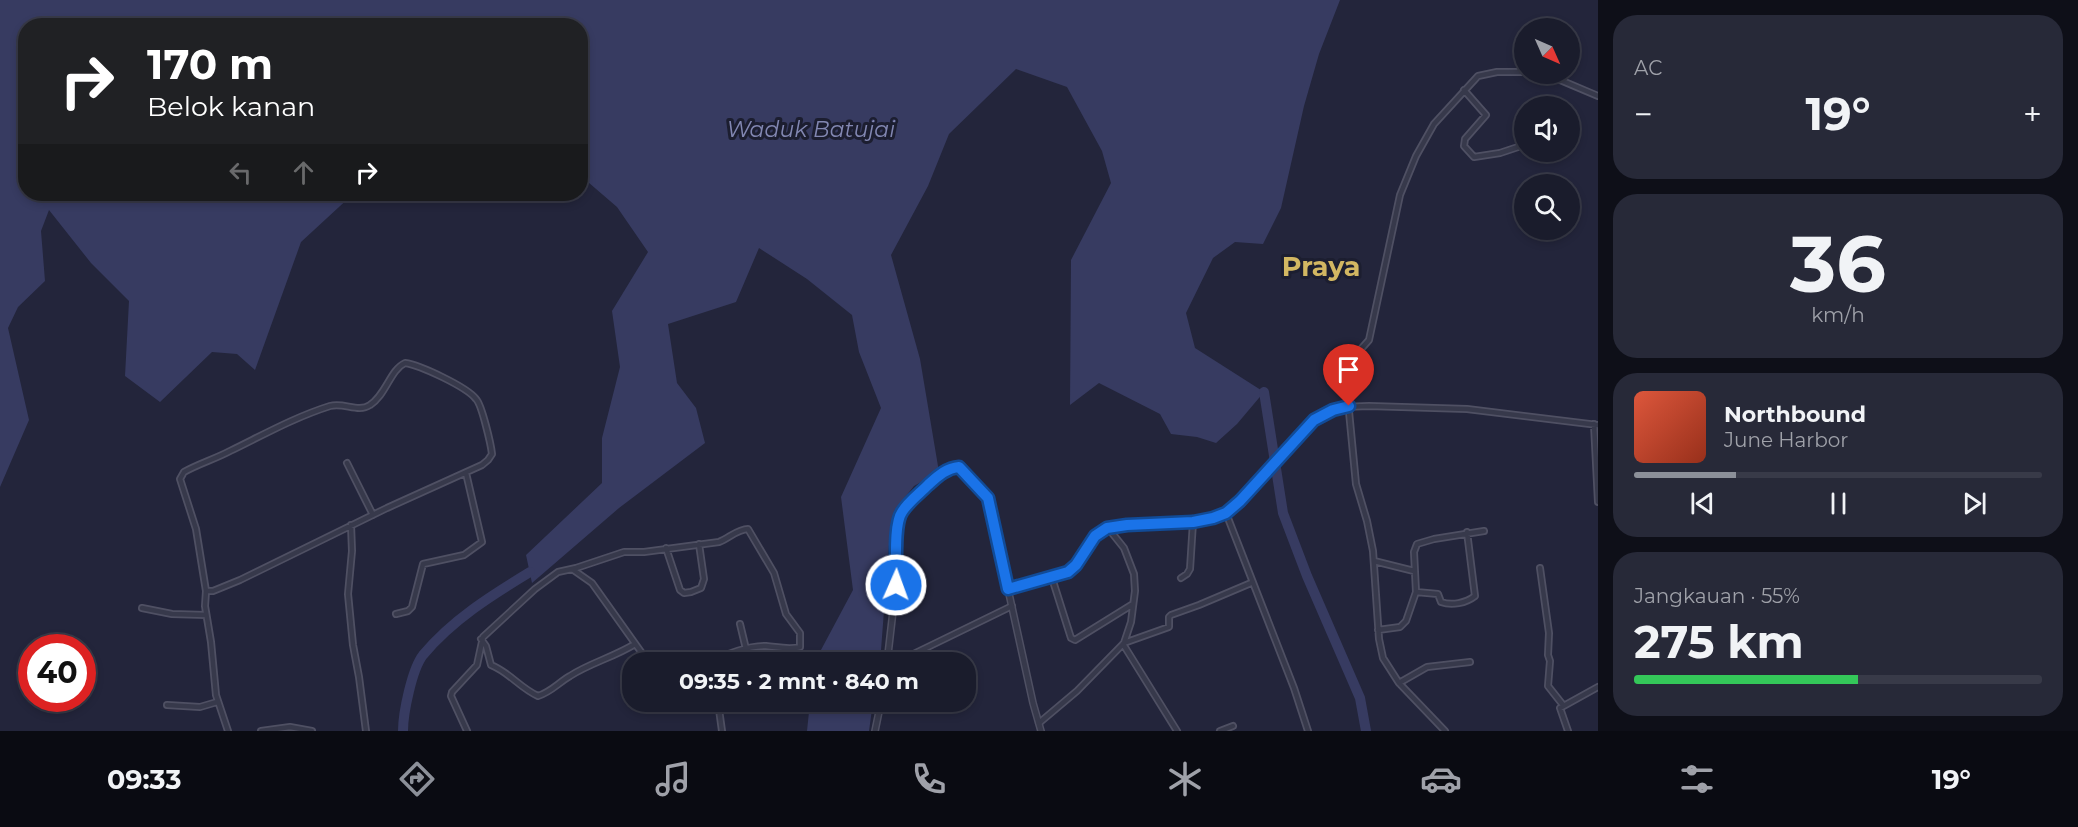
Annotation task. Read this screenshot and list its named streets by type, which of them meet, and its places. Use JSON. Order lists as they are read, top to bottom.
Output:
{
  "districts": ["Praya"],
  "water": ["Waduk Batujai"],
  "north": "bottom right",
  "page": {
    "tile": [
      "AC",
      ["36", "km/h"],
      ["Jangkauan · 55%", "275 km"]
    ],
    "turn": ["170 m", "Belok kanan"],
    "heat": ["−", "19°", "+"],
    "song": ["Northbound", "June Harbor"],
    "limit": "40",
    "trip": "09:35 · 2 mnt · 840 m",
    "tabs": ["09:33", "19°"]
  }
}
